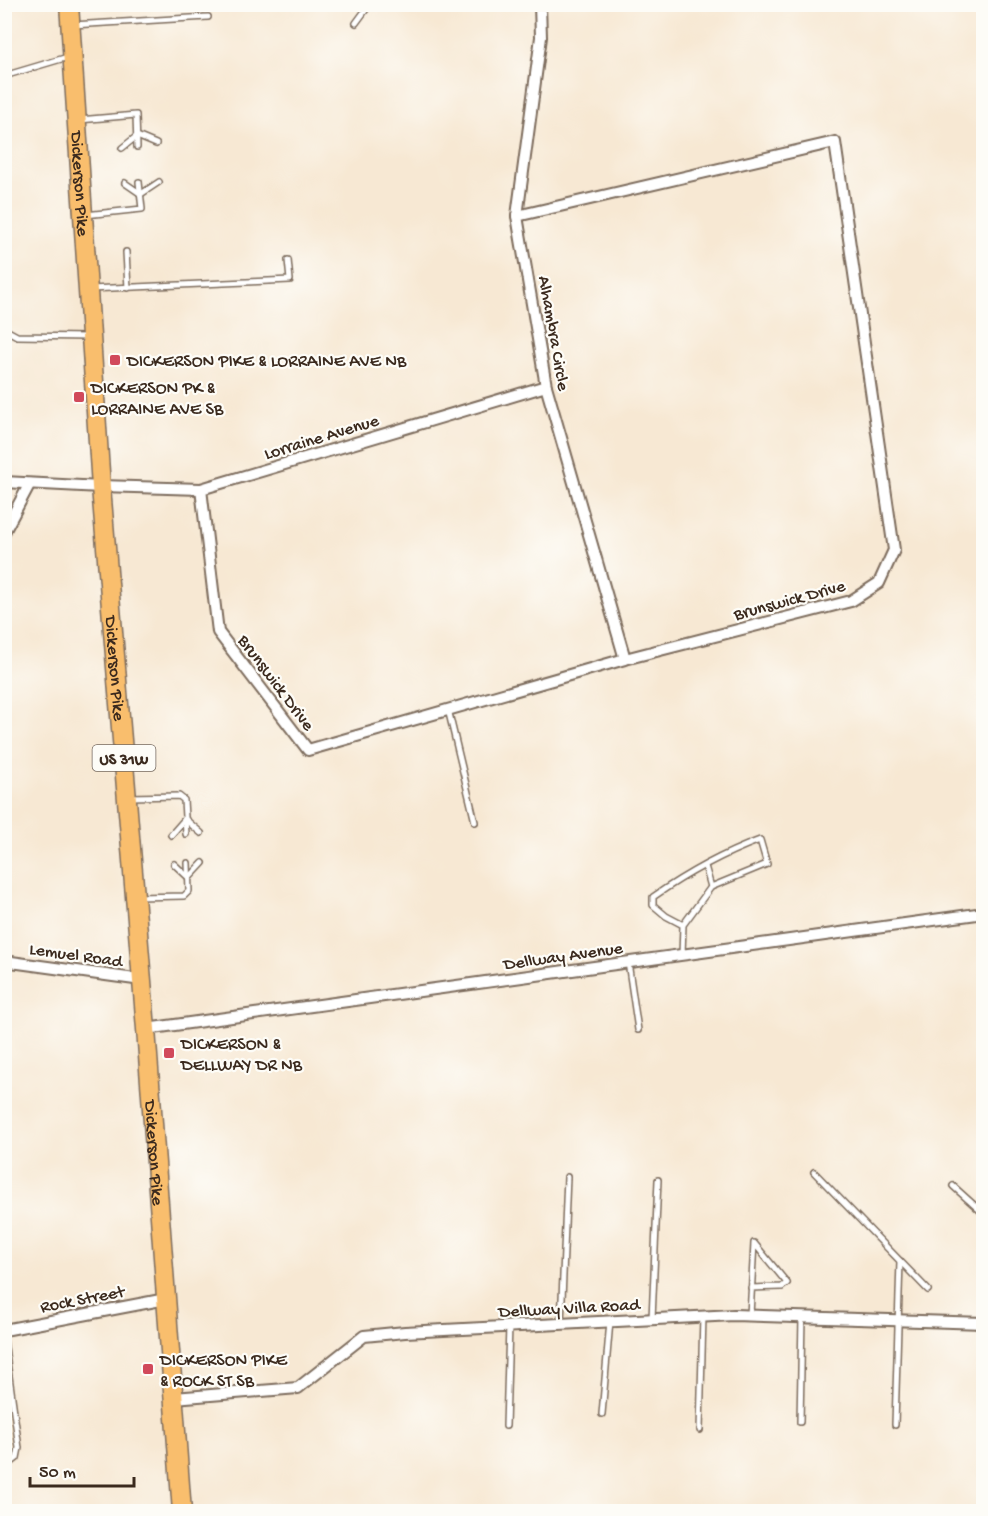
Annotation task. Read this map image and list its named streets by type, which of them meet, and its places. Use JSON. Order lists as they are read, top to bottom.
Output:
{
  "streets": {
    "main road": ["Dickerson Pike", "US 31W"],
    "street": [
      "Alhambra Circle",
      "Lorraine Avenue",
      "Brunswick Drive",
      "Lemuel Road",
      "Dellway Avenue",
      "Rock Street",
      "Dellway Villa Road"
    ]
  },
  "crossings": [
    ["Dickerson Pike", "Lorraine Avenue"],
    ["Dickerson Pike", "Lemuel Road"],
    ["Dickerson Pike", "Dellway Avenue"],
    ["Dickerson Pike", "Rock Street"],
    ["Dickerson Pike", "Dellway Villa Road"],
    ["Alhambra Circle", "Lorraine Avenue"],
    ["Alhambra Circle", "Brunswick Drive"],
    ["Lorraine Avenue", "Brunswick Drive"]
  ],
  "places": {
    "transit": [
      "DICKERSON PIKE & LORRAINE AVE NB",
      "DICKERSON PK & LORRAINE AVE SB",
      "DICKERSON & DELLWAY DR NB",
      "DICKERSON PIKE & ROCK ST SB"
    ]
  },
  "scale_bar": "50 m"
}
